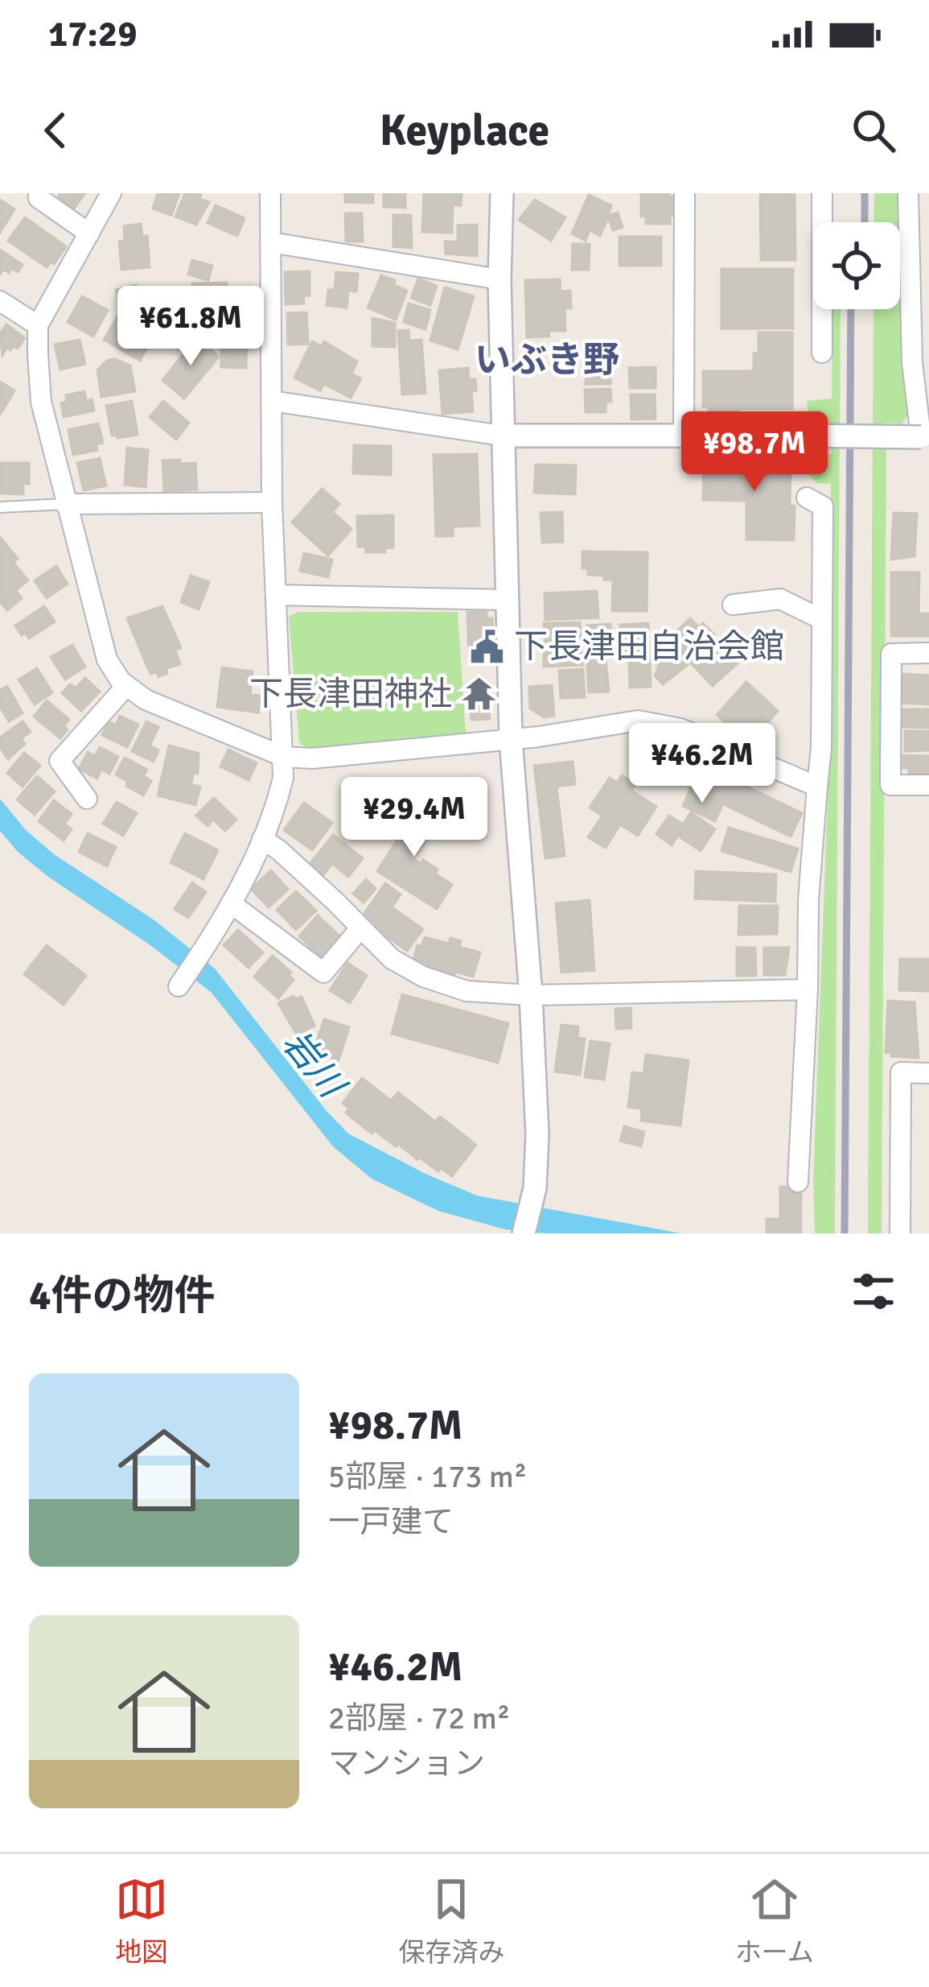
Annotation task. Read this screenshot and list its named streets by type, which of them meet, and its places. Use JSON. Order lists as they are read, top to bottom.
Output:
{
  "districts": ["いぶき野"],
  "water": ["岩川"],
  "places": {
    "public building": ["下長津田自治会館"],
    "temple": ["下長津田神社"]
  },
  "page": {
    "status": "17:29",
    "header": "Keyplace",
    "price": [
      "¥61.8M",
      "¥98.7M",
      "¥46.2M",
      "¥29.4M"
    ],
    "heading": "4件の物件",
    "list": [
      {
        "name": "¥98.7M",
        "note": "5部屋 · 173 m² · 一戸建て"
      },
      {
        "name": "¥46.2M",
        "note": "2部屋 · 72 m² · マンション"
      }
    ],
    "tabs": ["地図", "保存済み", "ホーム"]
  }
}
